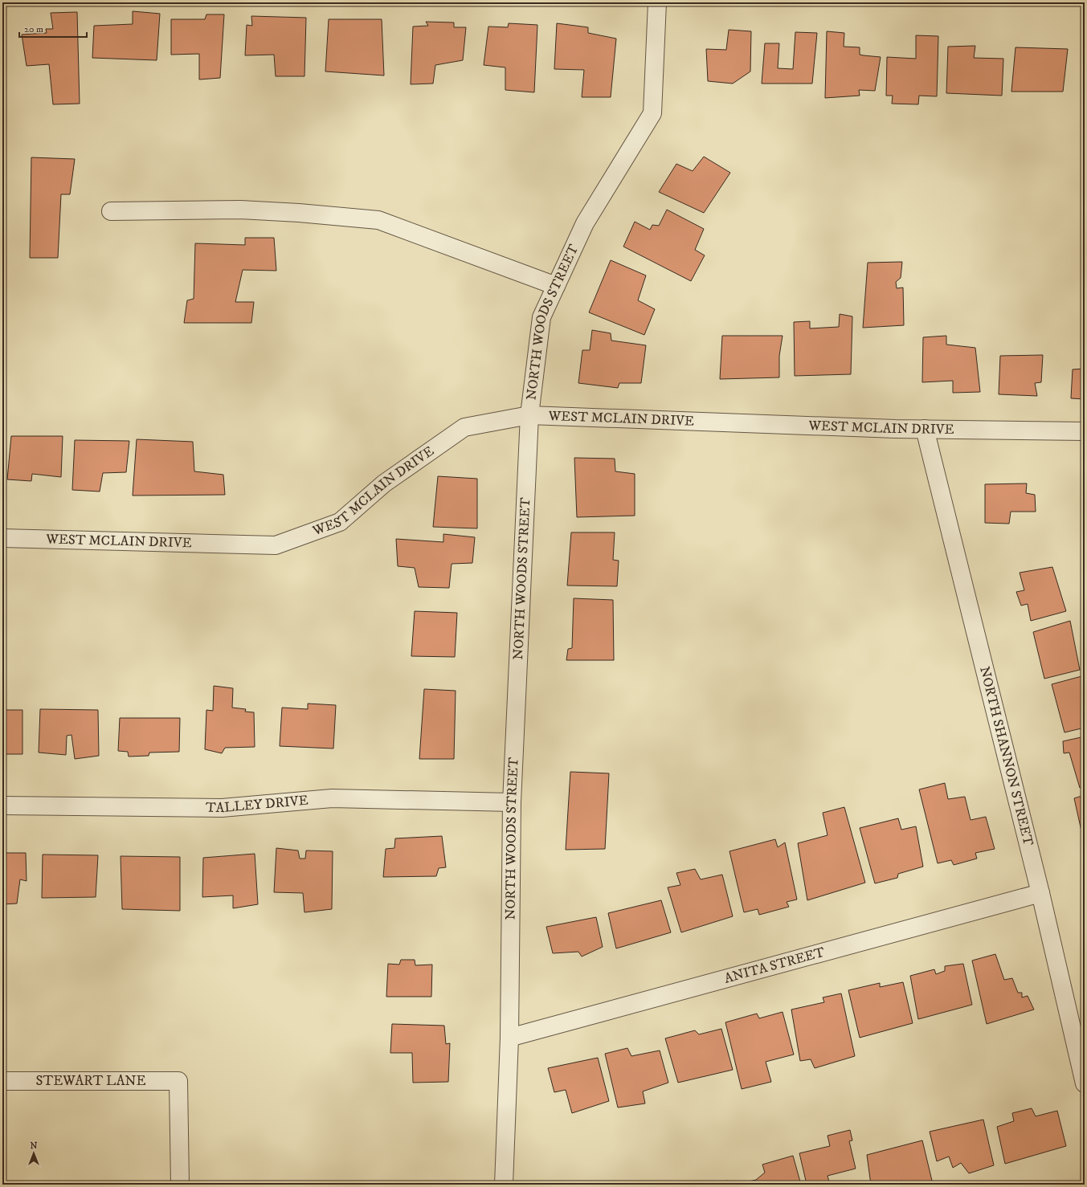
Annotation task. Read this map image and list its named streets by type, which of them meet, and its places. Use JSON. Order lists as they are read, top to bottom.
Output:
{
  "streets": {
    "street": [
      "NORTH WOODS STREET",
      "WEST MCLAIN DRIVE",
      "NORTH SHANNON STREET",
      "TALLEY DRIVE",
      "ANITA STREET",
      "STEWART LANE"
    ]
  },
  "crossings": [
    ["NORTH WOODS STREET", "WEST MCLAIN DRIVE"],
    ["NORTH WOODS STREET", "TALLEY DRIVE"],
    ["NORTH WOODS STREET", "ANITA STREET"],
    ["WEST MCLAIN DRIVE", "NORTH SHANNON STREET"],
    ["NORTH SHANNON STREET", "ANITA STREET"]
  ],
  "scale_bar": "20 m",
  "north": "top"
}
